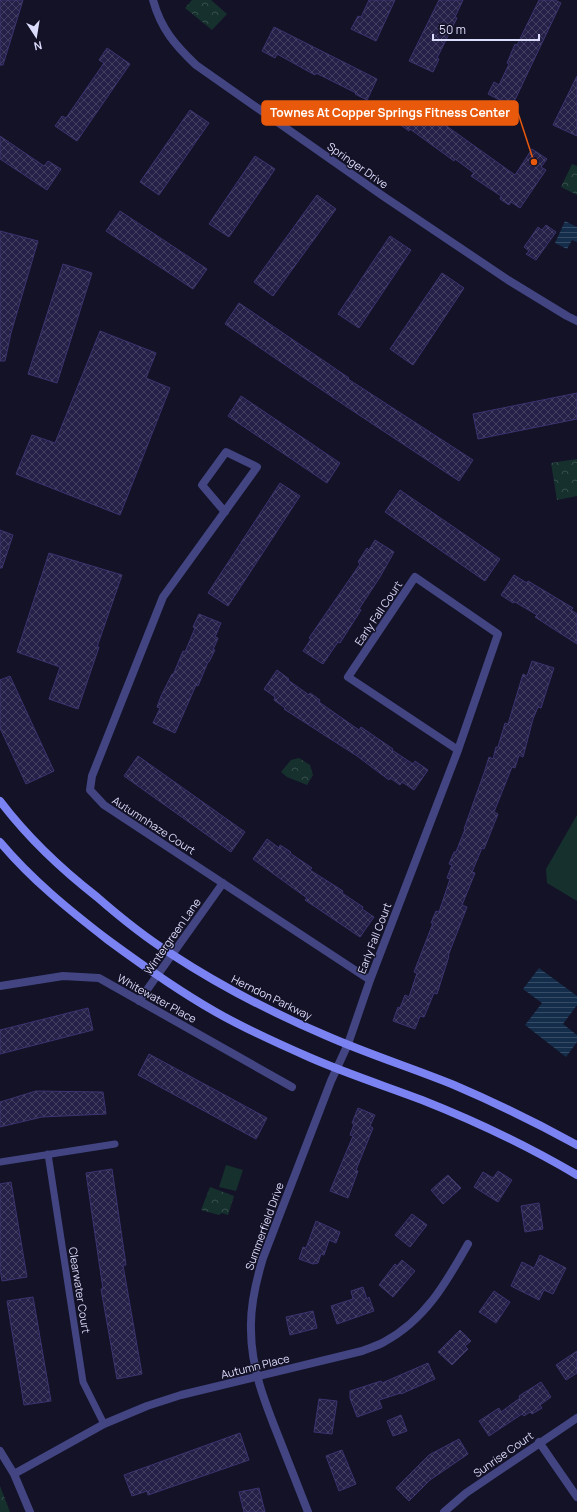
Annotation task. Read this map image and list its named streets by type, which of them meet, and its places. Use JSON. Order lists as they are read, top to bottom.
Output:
{
  "streets": {
    "main road": ["Herndon Parkway"],
    "street": [
      "Springer Drive",
      "Early Fall Court",
      "Autumnhaze Court",
      "Wintergreen Lane",
      "Whitewater Place",
      "Summerfield Drive",
      "Autumn Place",
      "Sunrise Court"
    ],
    "lane": ["Clearwater Court"]
  },
  "crossings": [
    ["Early Fall Court", "Autumnhaze Court"],
    ["Early Fall Court", "Herndon Parkway"],
    ["Early Fall Court", "Summerfield Drive"],
    ["Autumnhaze Court", "Wintergreen Lane"],
    ["Wintergreen Lane", "Herndon Parkway"],
    ["Wintergreen Lane", "Whitewater Place"],
    ["Herndon Parkway", "Summerfield Drive"],
    ["Summerfield Drive", "Autumn Place"],
    ["Clearwater Court", "Autumn Place"]
  ],
  "places": ["Townes At Copper Springs Fitness Center"],
  "scale_bar": "50 m",
  "north": "bottom"
}
